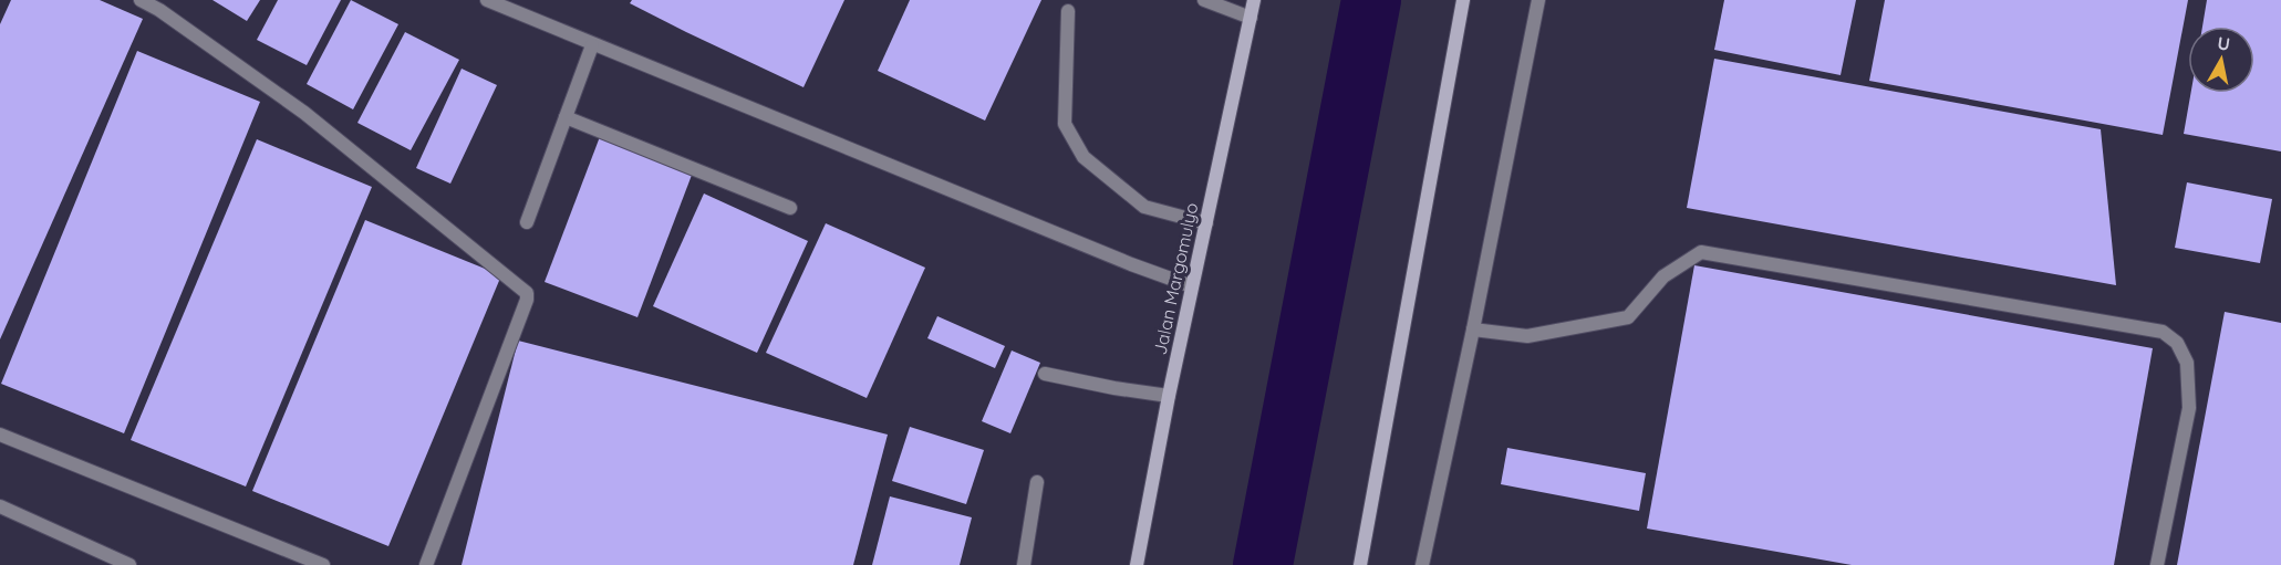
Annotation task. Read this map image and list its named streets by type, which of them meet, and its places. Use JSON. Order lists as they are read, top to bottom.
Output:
{
  "streets": {
    "main road": ["Jalan Margomulyo"]
  },
  "north": "top"
}
